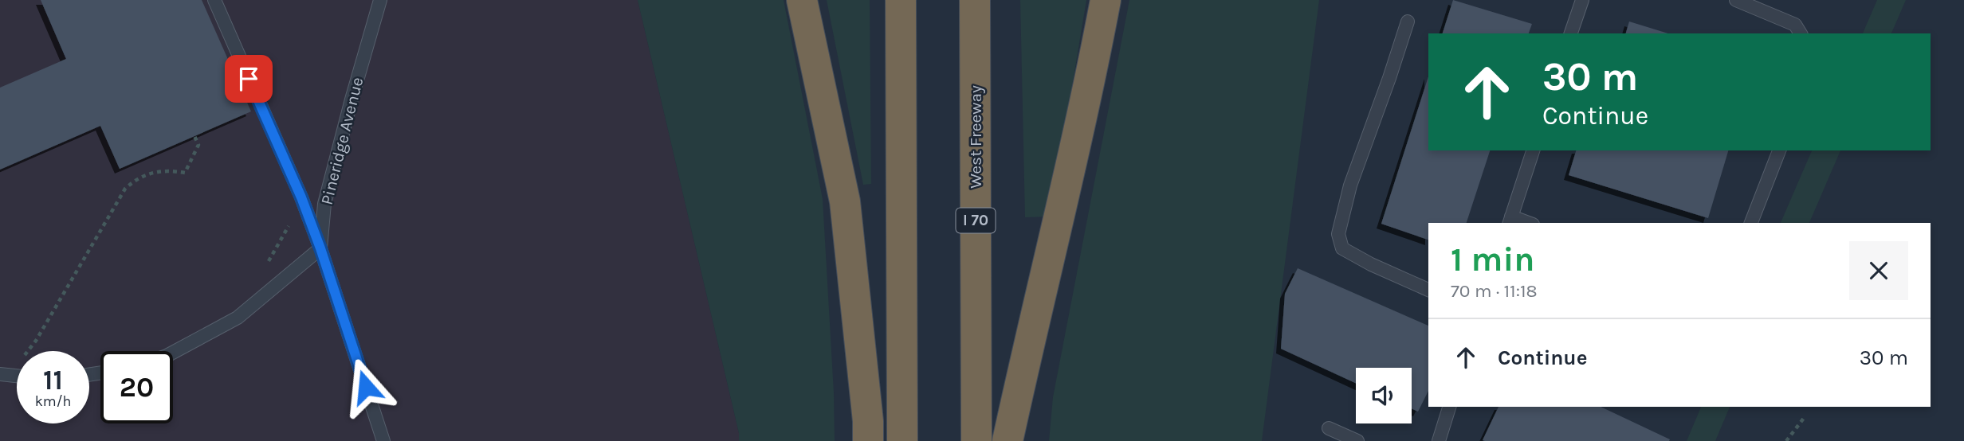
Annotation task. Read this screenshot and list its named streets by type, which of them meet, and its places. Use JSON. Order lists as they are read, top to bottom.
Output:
{
  "streets": {
    "highway": ["West Freeway", "I 70"],
    "lane": ["Pineridge Avenue"]
  },
  "page": {
    "turn": ["30 m", "Continue"],
    "heading": ["1 min", "70 m · 11:18"],
    "list": [
      {
        "name": "Continue",
        "value": "30 m"
      }
    ],
    "speed": "11 km/h",
    "limit": "20"
  }
}
